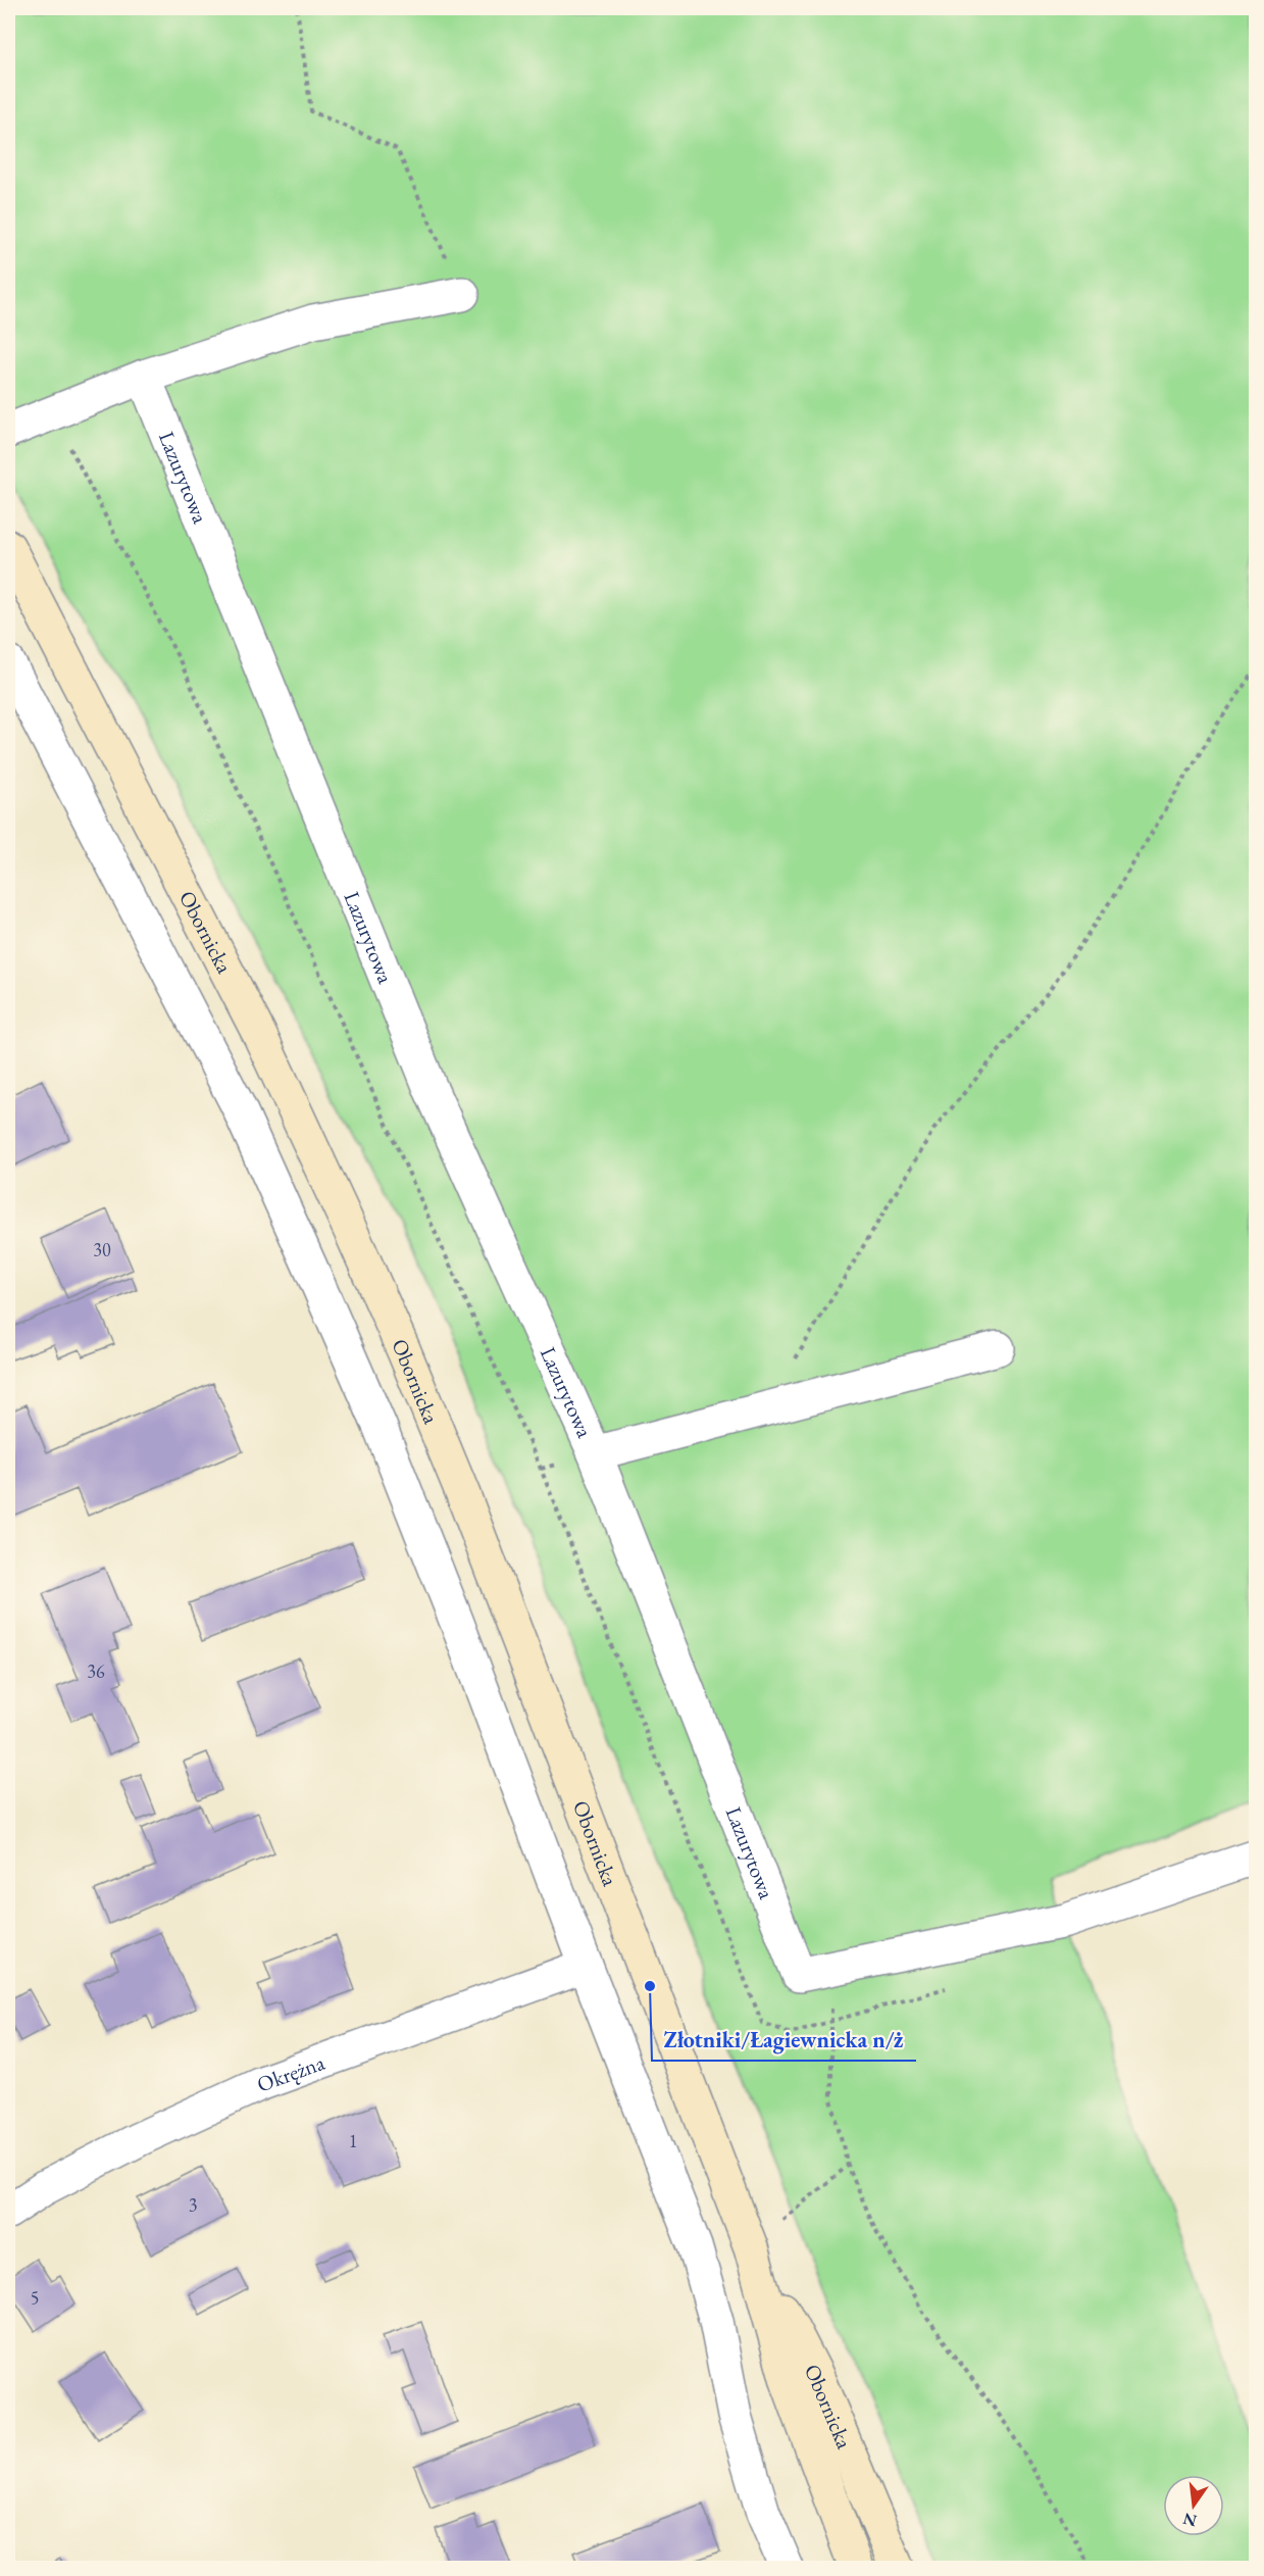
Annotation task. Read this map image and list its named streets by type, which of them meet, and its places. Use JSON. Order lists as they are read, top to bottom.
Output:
{
  "streets": {
    "main road": ["Obornicka"],
    "street": ["Lazurytowa", "Okrężna"]
  },
  "places": ["Złotniki/Łagiewnicka n/ż"],
  "house_numbers": [
    "30",
    "36",
    "1",
    "3",
    "5"
  ],
  "north": "bottom"
}
